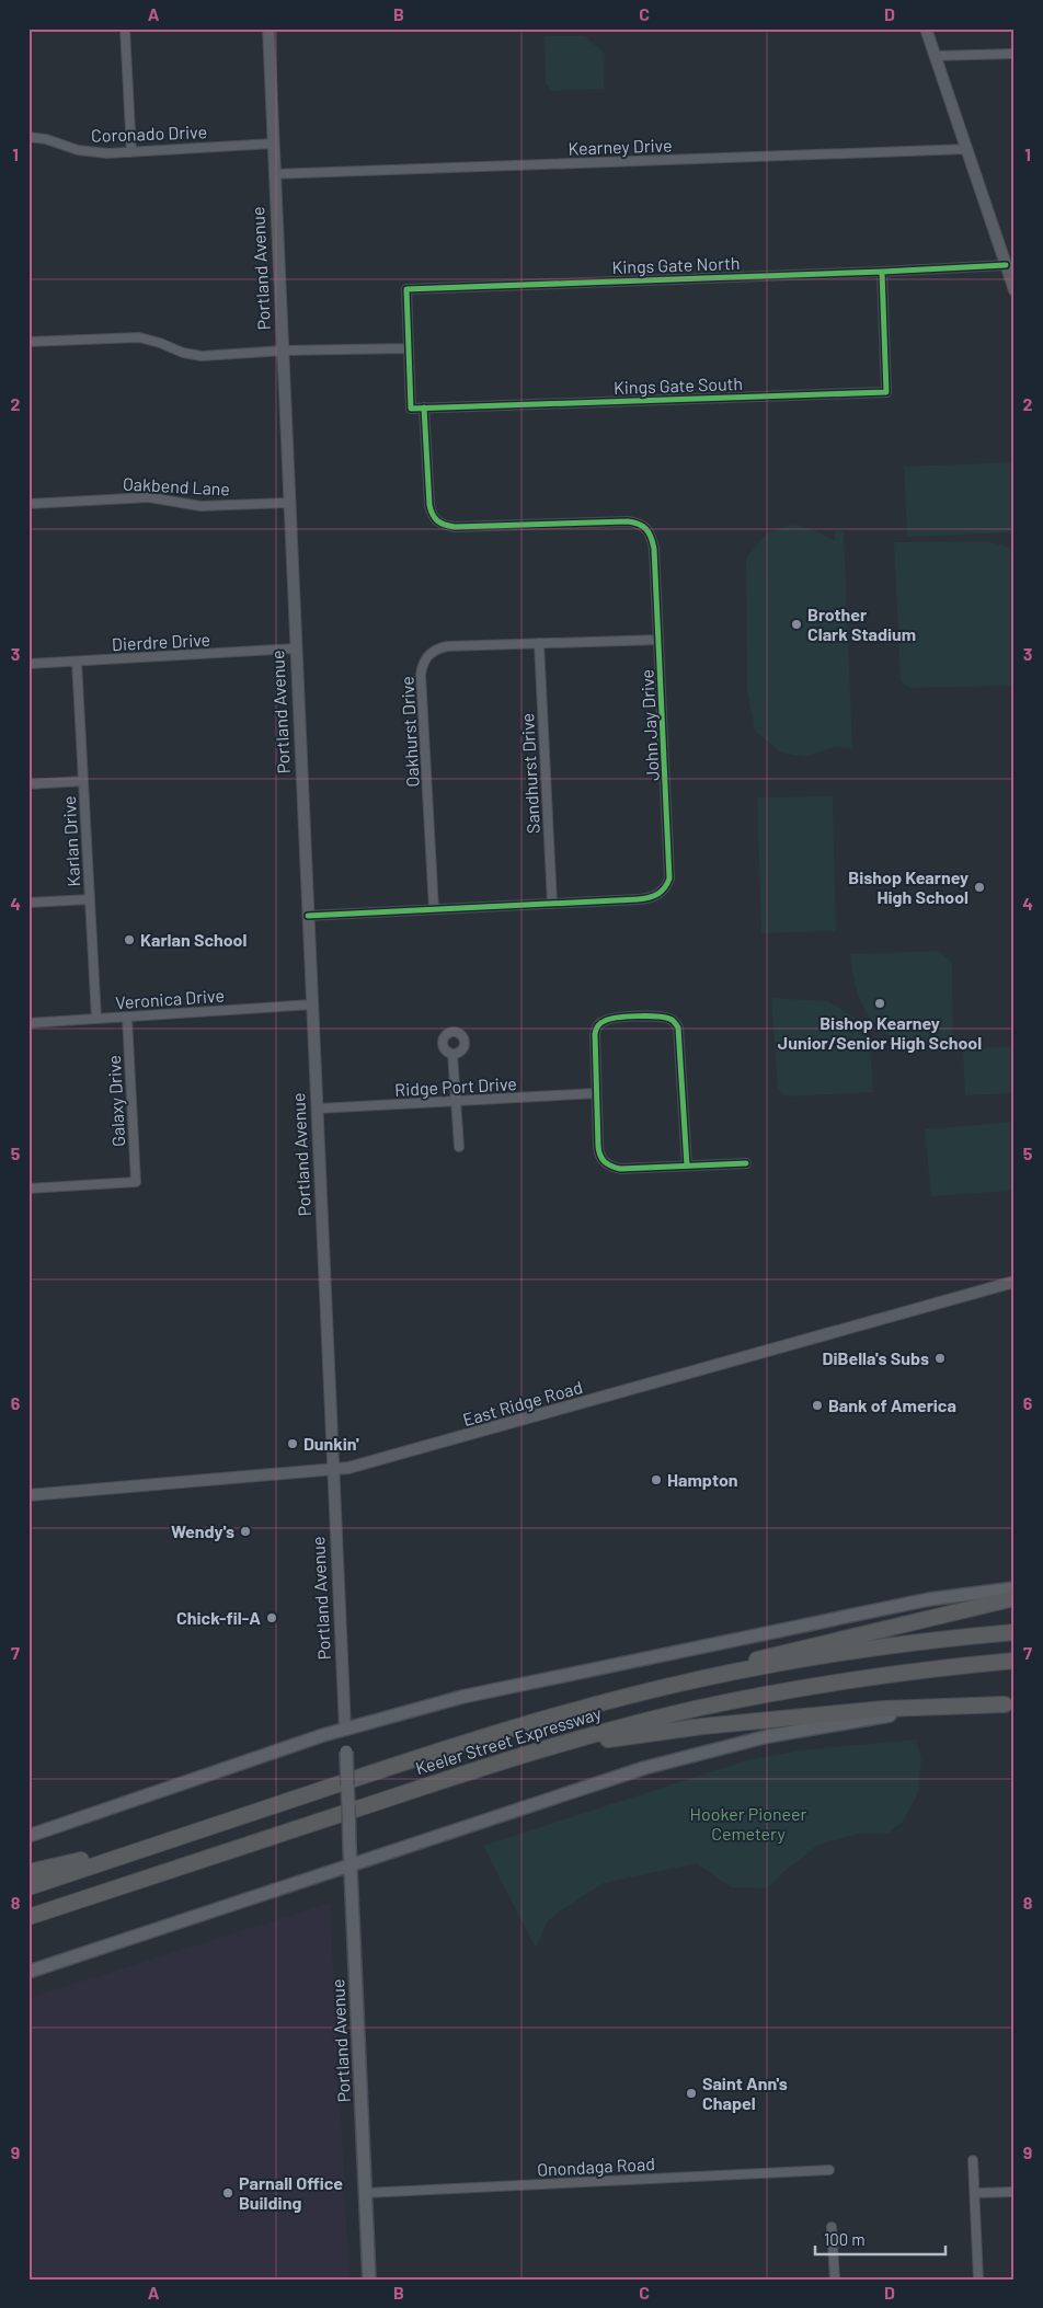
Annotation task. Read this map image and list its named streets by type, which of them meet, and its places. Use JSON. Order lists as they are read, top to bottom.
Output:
{
  "streets": {
    "highway": ["Keeler Street Expressway"],
    "main road": ["Portland Avenue", "East Ridge Road"],
    "street": [
      "Coronado Drive",
      "Kearney Drive",
      "Kings Gate North",
      "Kings Gate South",
      "Oakbend Lane",
      "Dierdre Drive",
      "John Jay Drive",
      "Oakhurst Drive",
      "Sandhurst Drive",
      "Karlan Drive",
      "Veronica Drive",
      "Ridge Port Drive",
      "Galaxy Drive",
      "Onondaga Road"
    ]
  },
  "crossings": [
    ["Coronado Drive", "Portland Avenue"],
    ["Kearney Drive", "Portland Avenue"],
    ["Kings Gate North", "Kings Gate South"],
    ["Portland Avenue", "Oakbend Lane"],
    ["Portland Avenue", "Dierdre Drive"],
    ["Portland Avenue", "John Jay Drive"],
    ["Portland Avenue", "Veronica Drive"],
    ["Portland Avenue", "Ridge Port Drive"],
    ["Portland Avenue", "East Ridge Road"],
    ["Portland Avenue", "Onondaga Road"],
    ["Kings Gate South", "John Jay Drive"],
    ["Dierdre Drive", "Karlan Drive"],
    ["John Jay Drive", "Oakhurst Drive"],
    ["John Jay Drive", "Sandhurst Drive"],
    ["Oakhurst Drive", "Sandhurst Drive"],
    ["Karlan Drive", "Veronica Drive"],
    ["Veronica Drive", "Galaxy Drive"]
  ],
  "parks": ["Hooker Pioneer Cemetery"],
  "places": [
    "Brother Clark Stadium",
    "Bishop Kearney High School",
    "Karlan School",
    "Bishop Kearney Junior/Senior High School",
    "DiBella's Subs",
    "Bank of America",
    "Dunkin'",
    "Hampton",
    "Wendy's",
    "Chick-fil-A",
    "Saint Ann's Chapel",
    "Parnall Office Building"
  ],
  "scale_bar": "100 m",
  "grid": {
    "columns": [
      "A",
      "B",
      "C",
      "D"
    ],
    "rows": [
      "1",
      "2",
      "3",
      "4",
      "5",
      "6",
      "7",
      "8",
      "9"
    ]
  }
}
